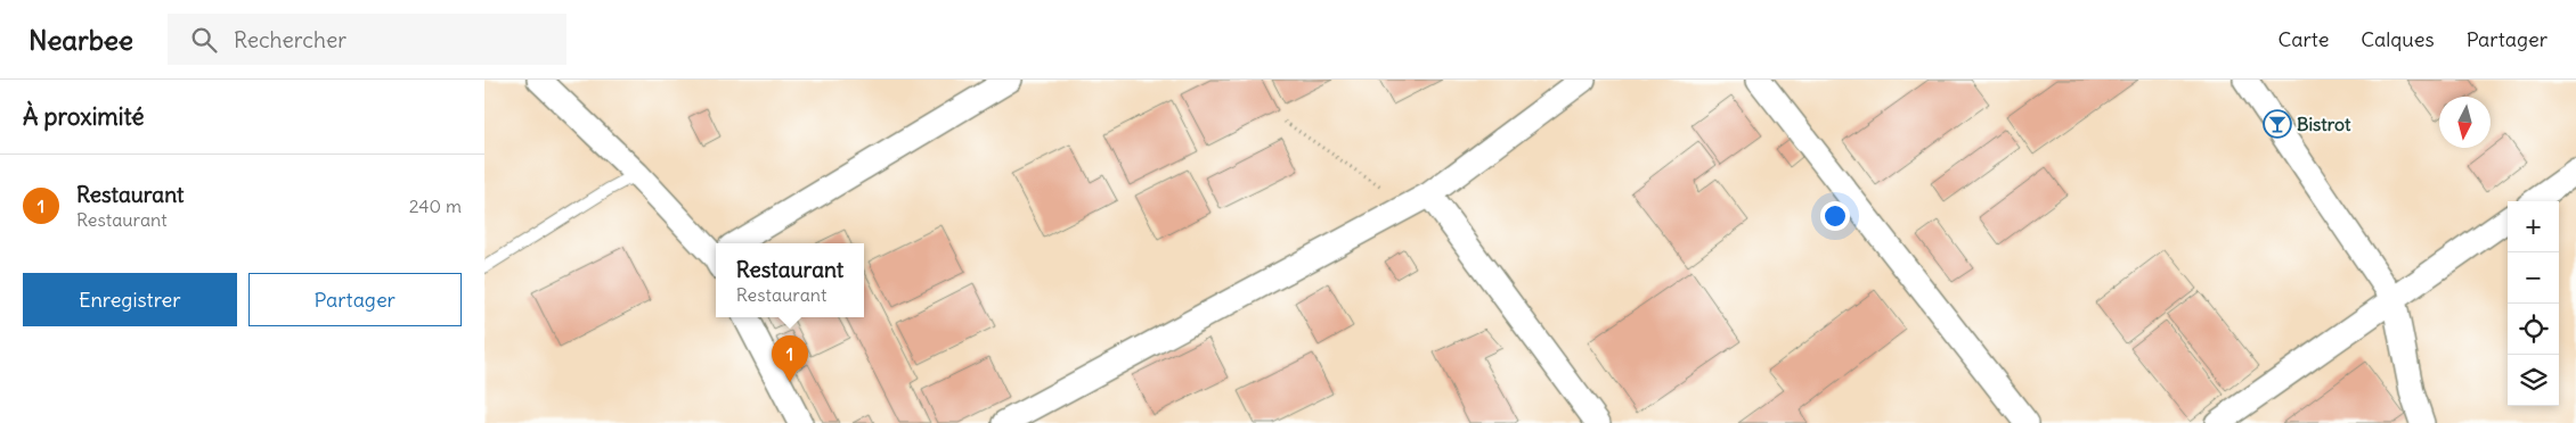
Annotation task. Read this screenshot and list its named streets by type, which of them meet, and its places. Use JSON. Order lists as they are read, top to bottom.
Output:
{
  "places": {
    "bar": ["Bistrot"]
  },
  "north": "bottom",
  "page": {
    "header": "Nearbee",
    "search": "Rechercher",
    "nav": ["Carte", "Calques", "Partager"],
    "heading": "À proximité",
    "list": [
      {
        "mark": "1",
        "name": "Restaurant",
        "note": "Restaurant",
        "value": "240 m"
      }
    ],
    "map_buttons": ["+", "−"],
    "popup": ["Restaurant", "Restaurant"],
    "buttons": ["Enregistrer", "Partager"],
    "pins": "1"
  }
}
